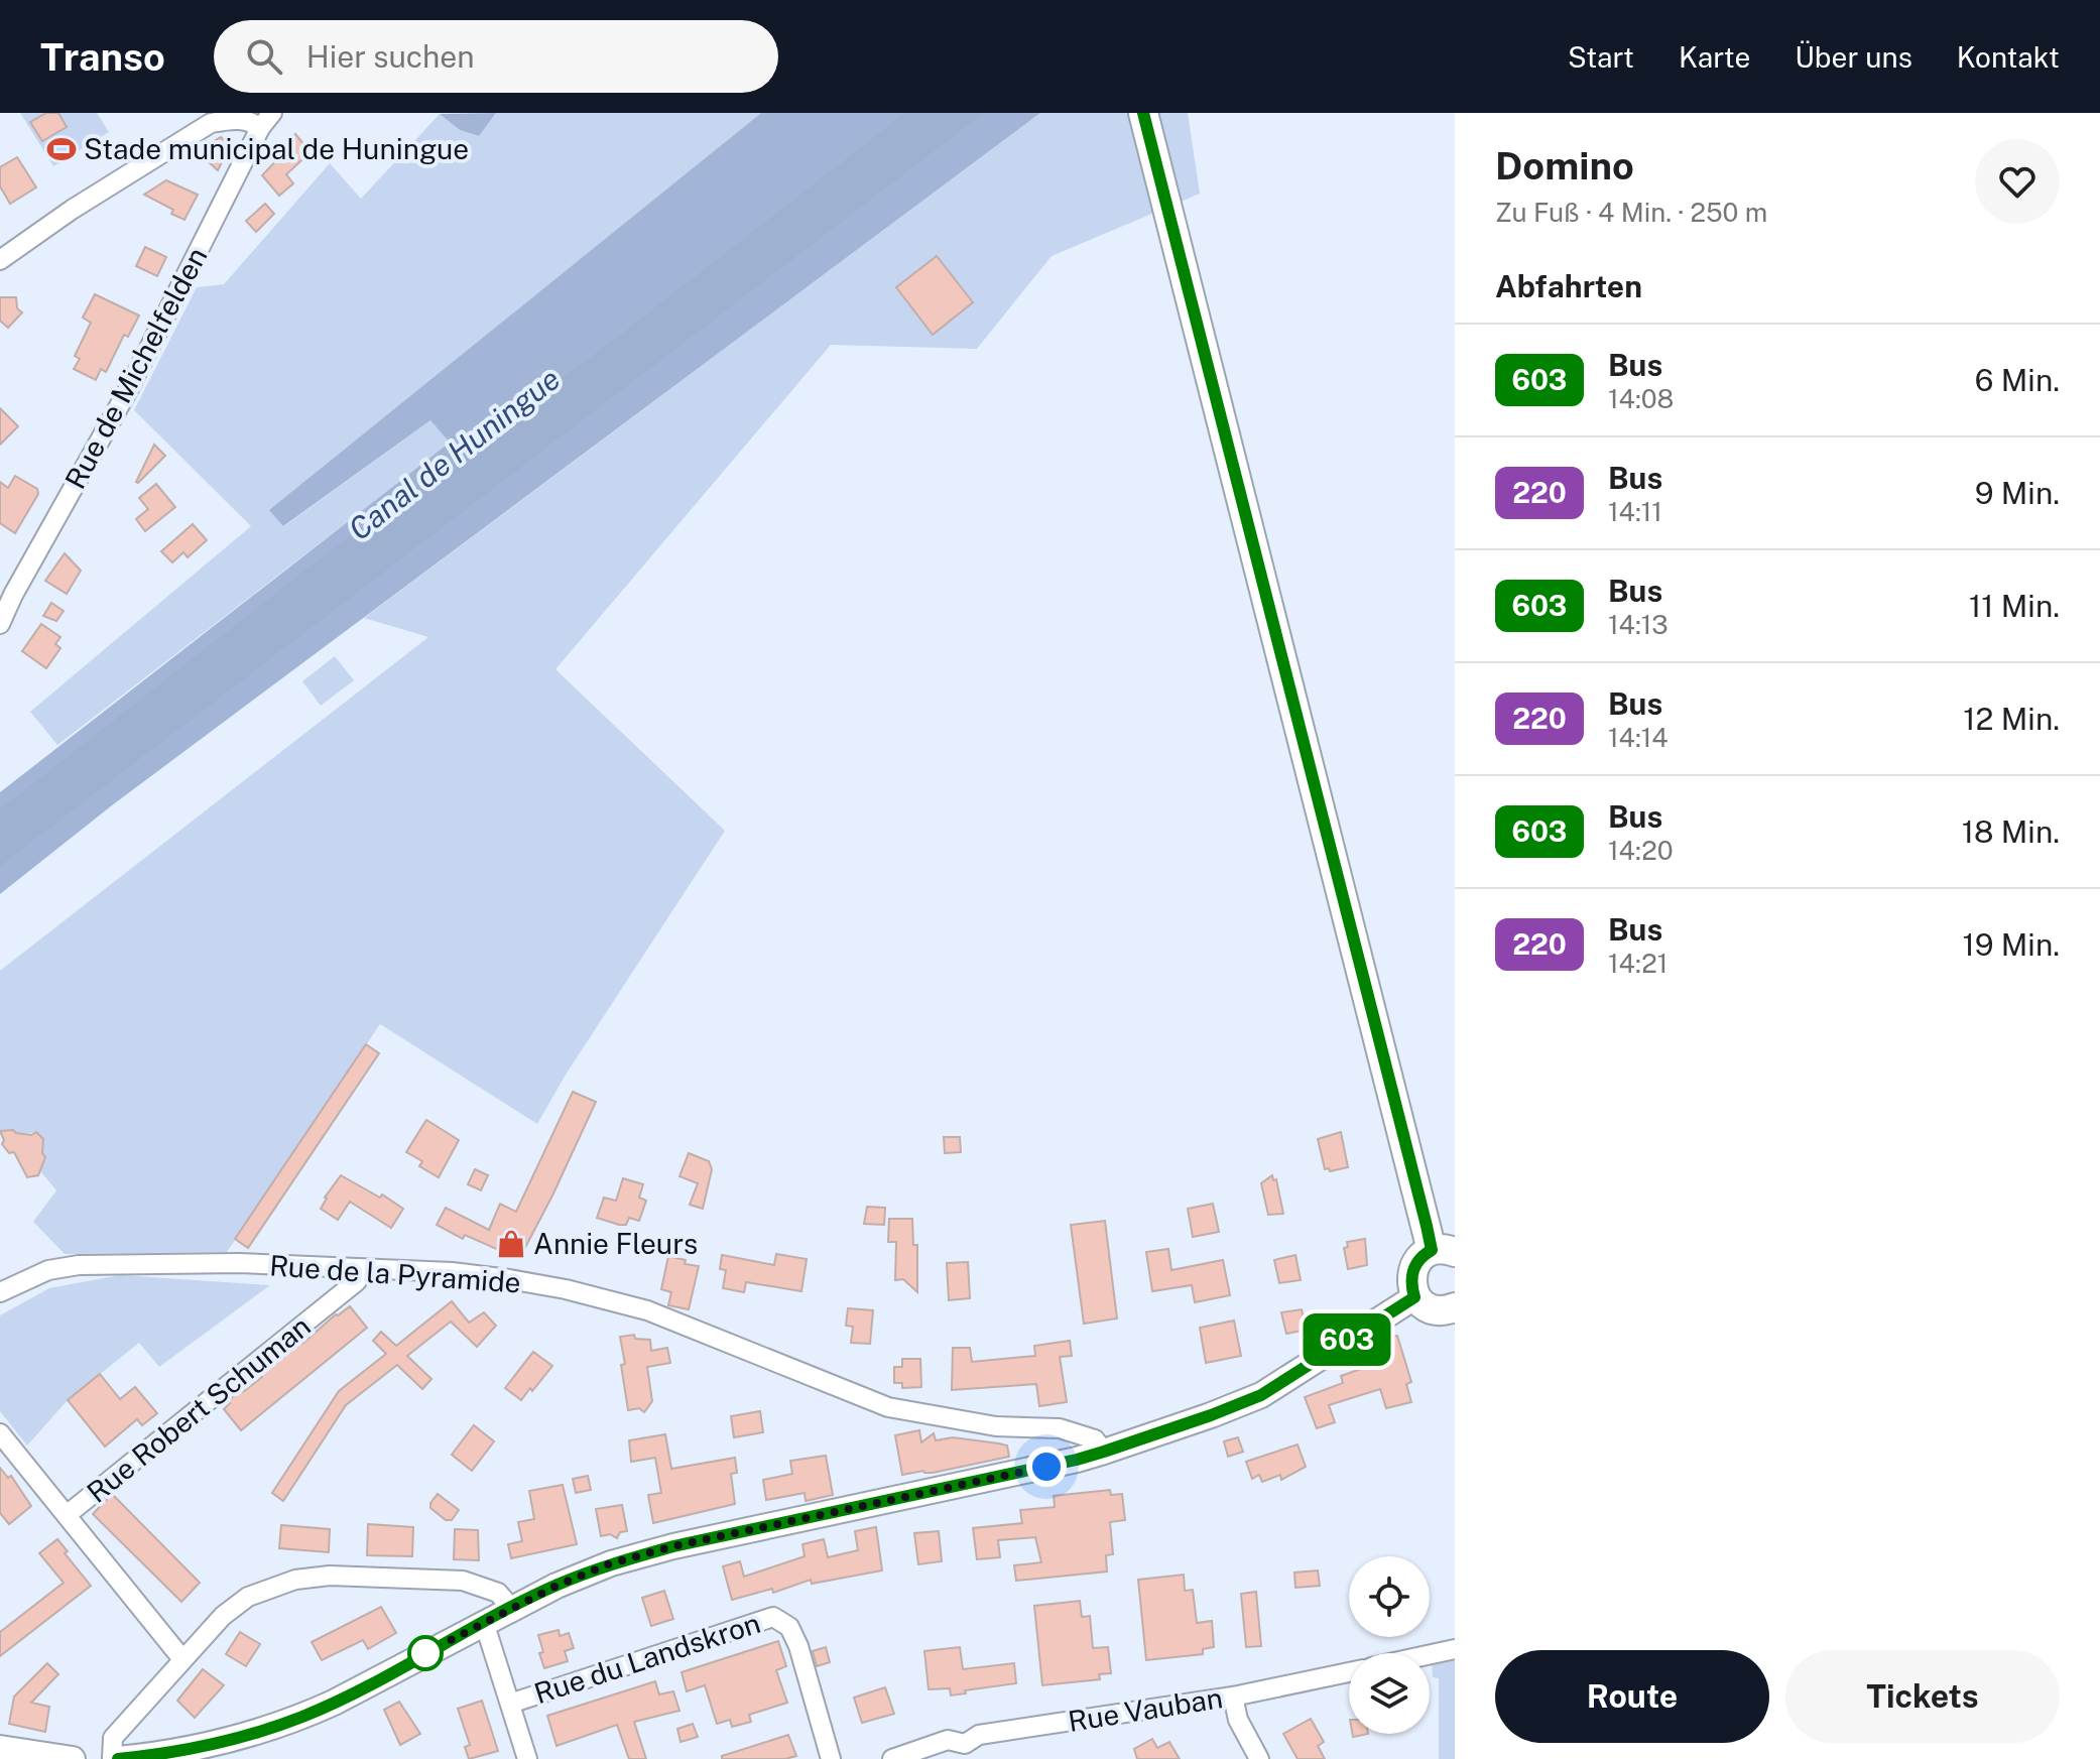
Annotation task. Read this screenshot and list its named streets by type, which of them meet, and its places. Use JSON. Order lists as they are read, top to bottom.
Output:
{
  "streets": {
    "street": [
      "Rue de Michelfelden",
      "Rue de la Pyramide",
      "Rue Robert Schuman",
      "Rue du Landskron",
      "Rue Vauban"
    ]
  },
  "crossings": [
    ["Rue de la Pyramide", "Rue Robert Schuman"]
  ],
  "water": ["Canal de Huningue"],
  "places": {
    "sports": ["Stade municipal de Huningue"],
    "shop": ["Annie Fleurs"]
  },
  "lines": ["bus line 603"],
  "page": {
    "header": "Transo",
    "search": "Hier suchen",
    "nav": [
      "Start",
      "Karte",
      "Über uns",
      "Kontakt"
    ],
    "on_map": "603",
    "heading": [
      ["Domino", "Zu Fuß · 4 Min. · 250 m"],
      "Abfahrten"
    ],
    "list": [
      {
        "mark": "603",
        "name": "Bus",
        "note": "14:08",
        "value": "6 Min."
      },
      {
        "mark": "220",
        "name": "Bus",
        "note": "14:11",
        "value": "9 Min."
      },
      {
        "mark": "603",
        "name": "Bus",
        "note": "14:13",
        "value": "11 Min."
      },
      {
        "mark": "220",
        "name": "Bus",
        "note": "14:14",
        "value": "12 Min."
      },
      {
        "mark": "603",
        "name": "Bus",
        "note": "14:20",
        "value": "18 Min."
      },
      {
        "mark": "220",
        "name": "Bus",
        "note": "14:21",
        "value": "19 Min."
      }
    ],
    "buttons": ["Route", "Tickets"]
  }
}
